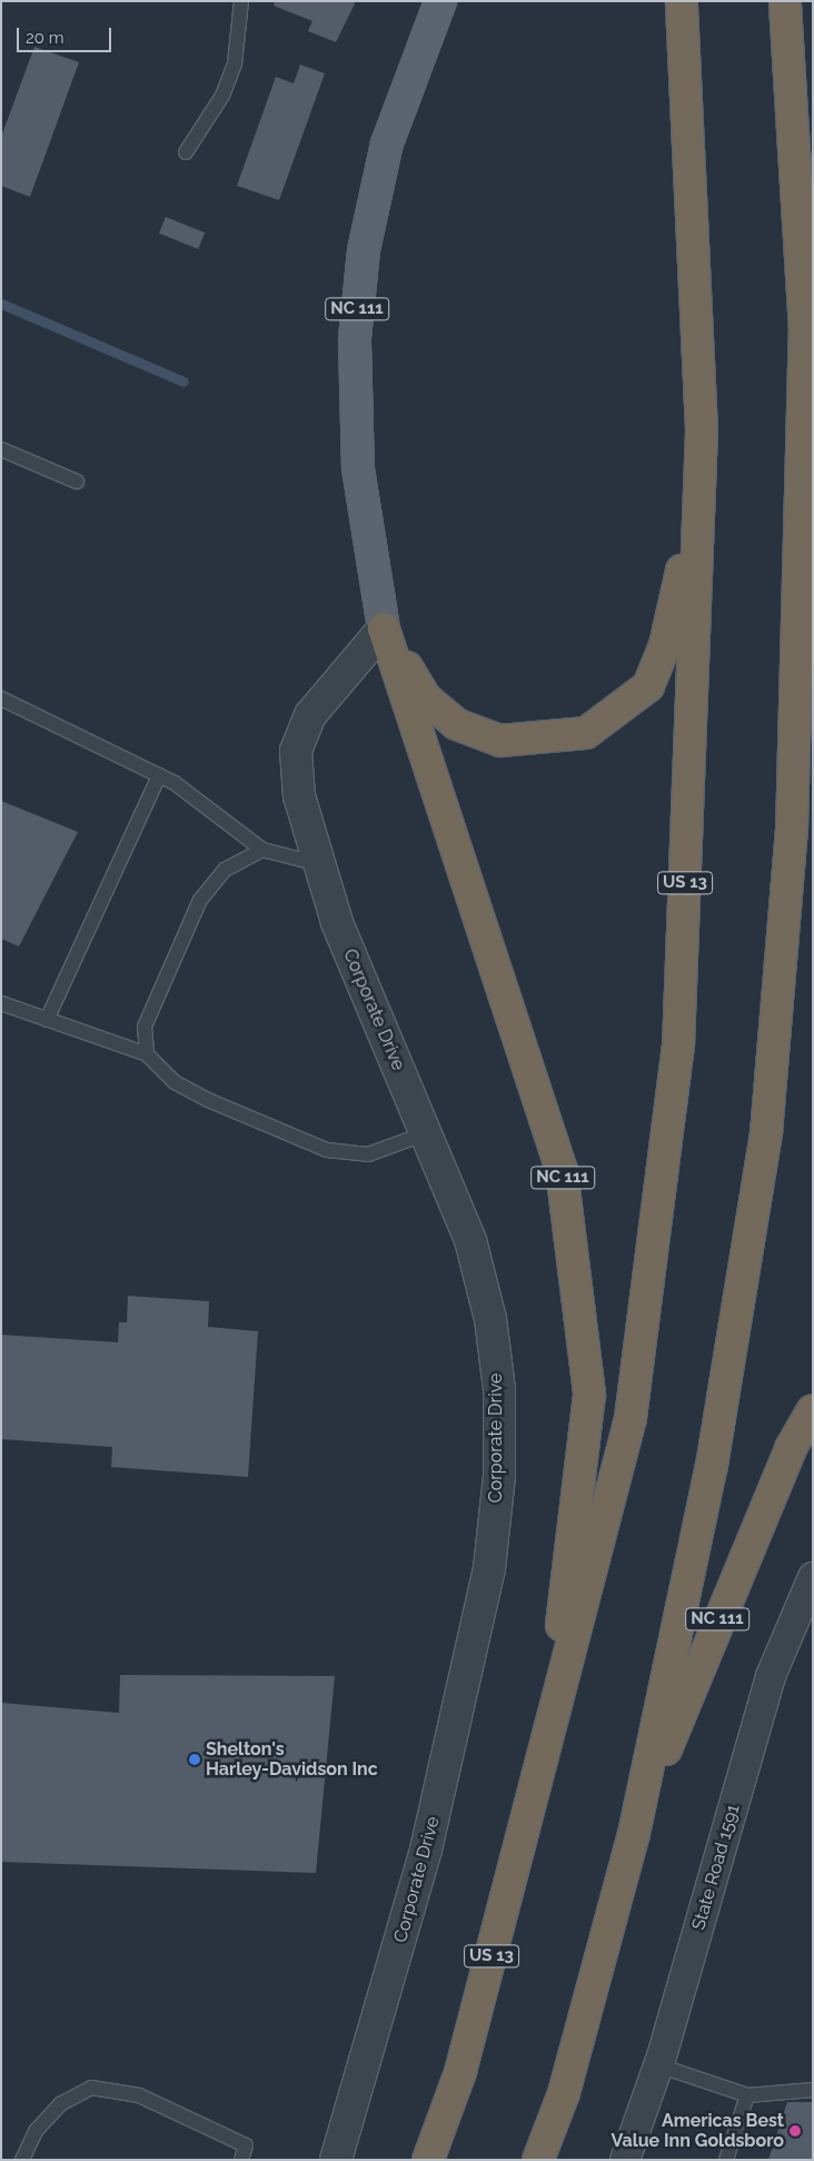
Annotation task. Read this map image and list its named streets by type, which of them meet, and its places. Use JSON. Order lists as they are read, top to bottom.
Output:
{
  "streets": {
    "highway": ["NC 111", "US 13"],
    "street": ["Corporate Drive", "State Road 1591"]
  },
  "crossings": [
    ["NC 111", "US 13"],
    ["NC 111", "Corporate Drive"]
  ],
  "places": ["Shelton's Harley-Davidson Inc", "Americas Best Value Inn Goldsboro"],
  "scale_bar": "20 m"
}
